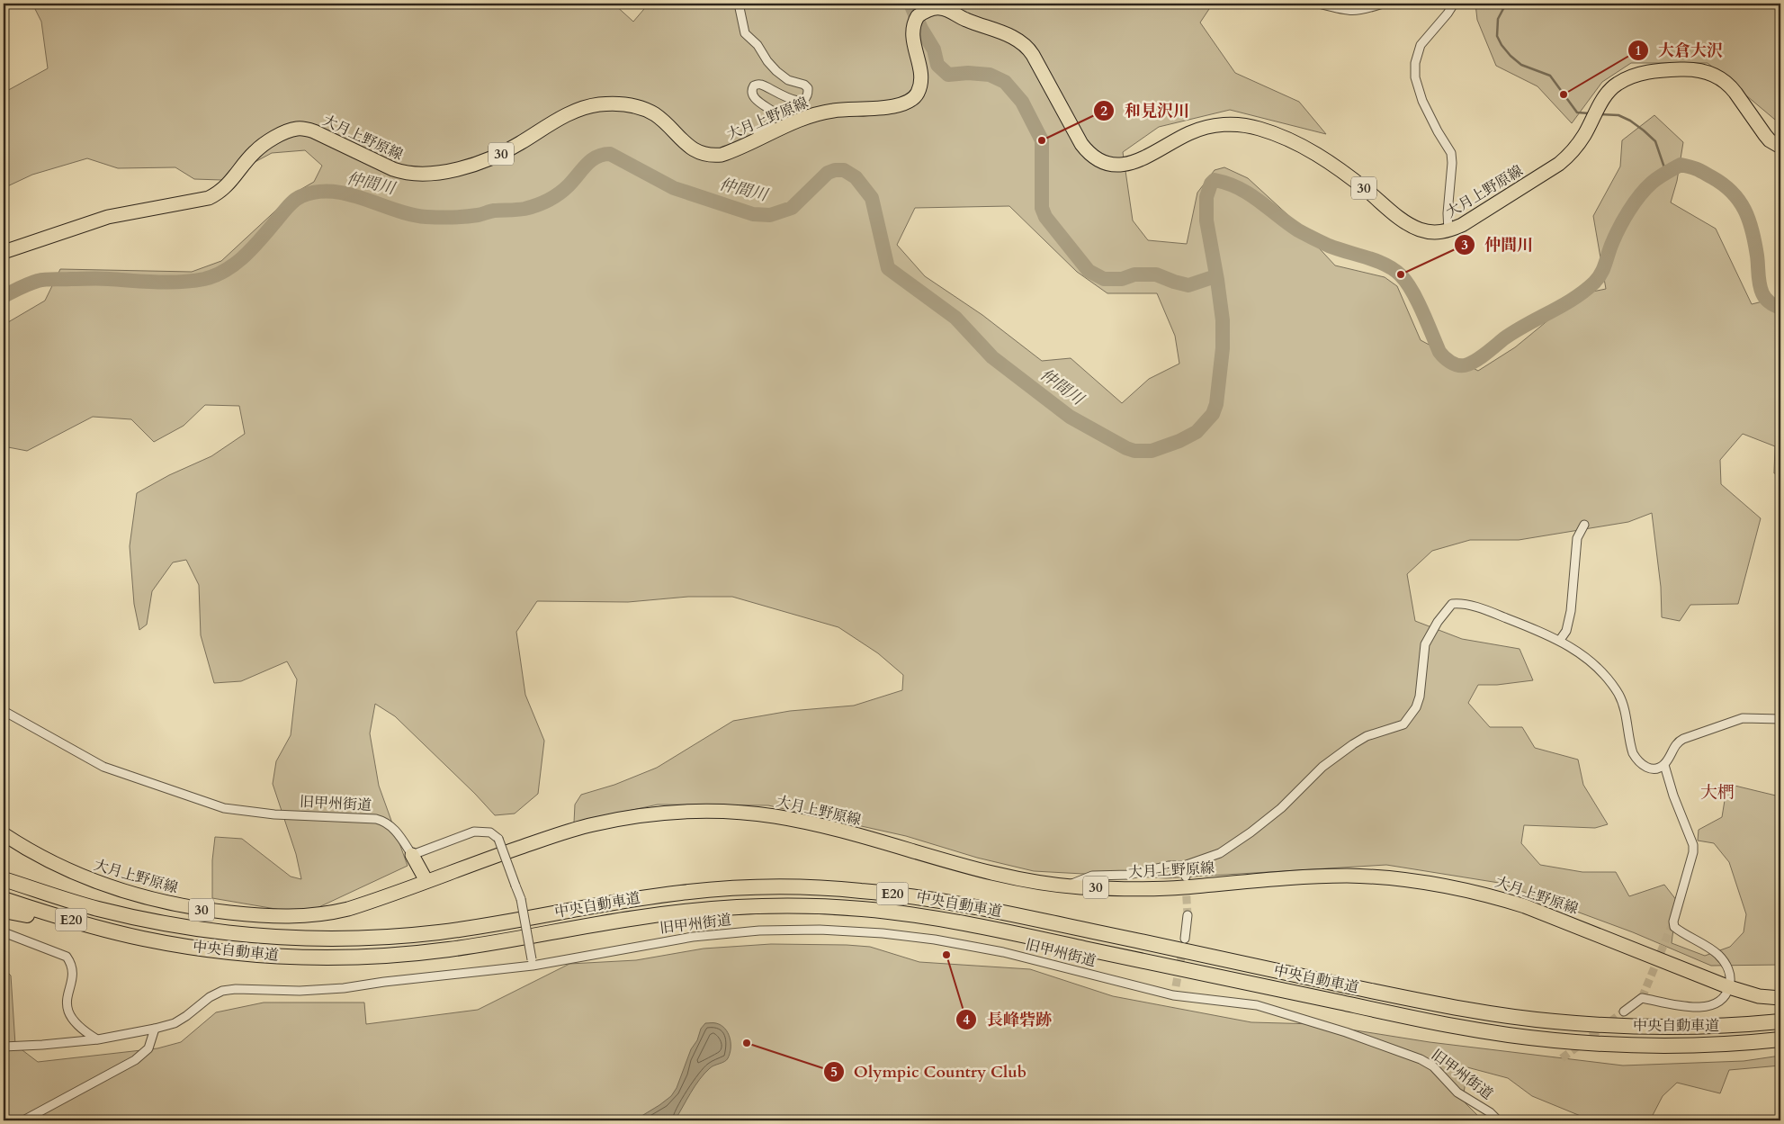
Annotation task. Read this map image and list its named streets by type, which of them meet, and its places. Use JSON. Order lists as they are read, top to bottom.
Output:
{
  "streets": {
    "highway": ["E20", "中央自動車道"],
    "main road": ["大月上野原線", "30"],
    "street": ["旧甲州街道"]
  },
  "districts": ["大椚"],
  "water": ["仲間川"],
  "places": [
    "大倉大沢",
    "和見沢川",
    "仲間川",
    "長峰砦跡",
    "Olympic Country Club"
  ]
}
